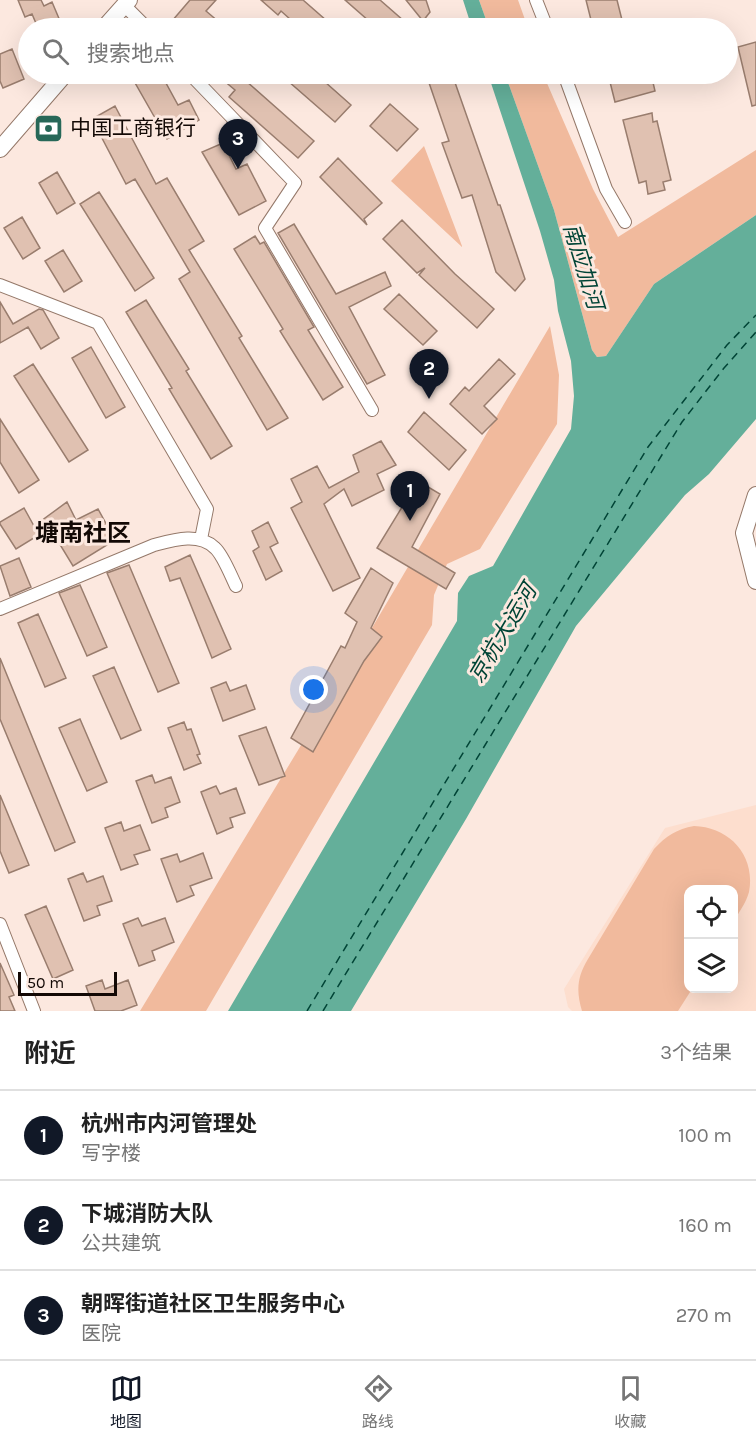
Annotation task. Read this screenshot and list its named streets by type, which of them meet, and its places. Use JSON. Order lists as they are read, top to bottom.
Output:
{
  "districts": ["塘南社区"],
  "water": ["南应加河", "京杭大运河"],
  "places": {
    "bank": ["中国工商银行"]
  },
  "scale_bar": "50 m",
  "page": {
    "search": "搜索地点",
    "pins": ["3", "2", "1"],
    "scale": "50 m",
    "heading": ["附近", "3个结果"],
    "list": [
      {
        "mark": "1",
        "name": "杭州市内河管理处",
        "note": "写字楼",
        "value": "100 m"
      },
      {
        "mark": "2",
        "name": "下城消防大队",
        "note": "公共建筑",
        "value": "160 m"
      },
      {
        "mark": "3",
        "name": "朝晖街道社区卫生服务中心",
        "note": "医院",
        "value": "270 m"
      }
    ],
    "nav": ["地图", "路线", "收藏"]
  }
}
